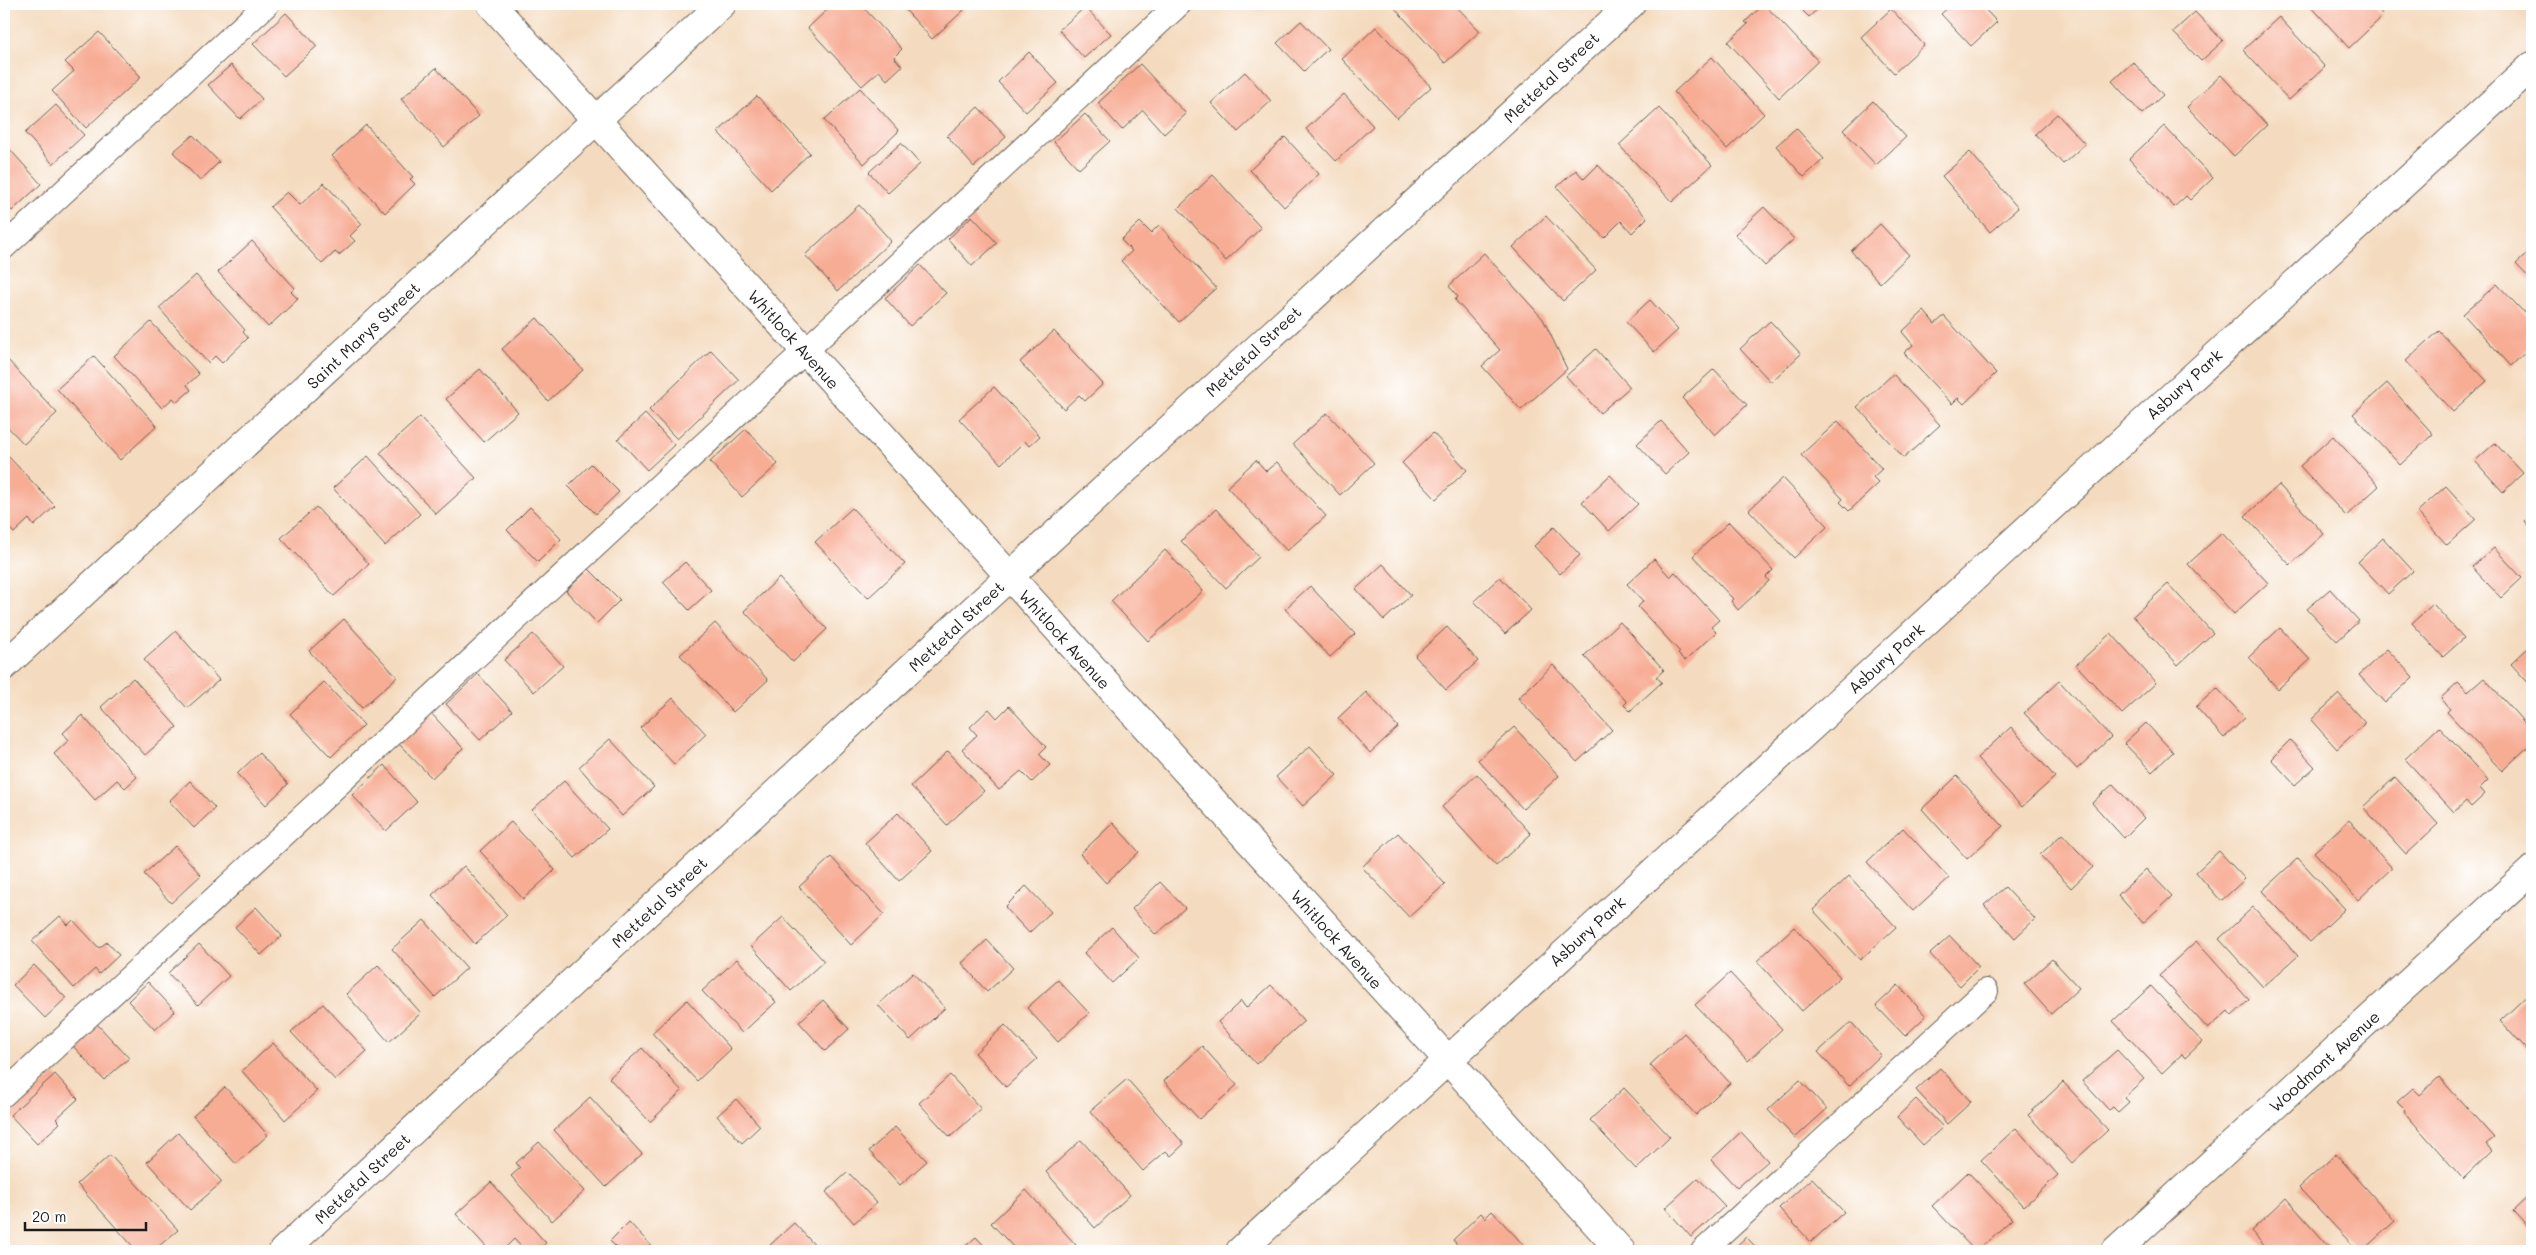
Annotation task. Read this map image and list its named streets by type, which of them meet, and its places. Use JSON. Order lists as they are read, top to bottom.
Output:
{
  "streets": {
    "street": [
      "Mettetal Street",
      "Saint Marys Street",
      "Whitlock Avenue",
      "Asbury Park",
      "Woodmont Avenue"
    ]
  },
  "crossings": [
    ["Mettetal Street", "Whitlock Avenue"],
    ["Saint Marys Street", "Whitlock Avenue"],
    ["Whitlock Avenue", "Asbury Park"]
  ],
  "scale_bar": "20 m"
}
